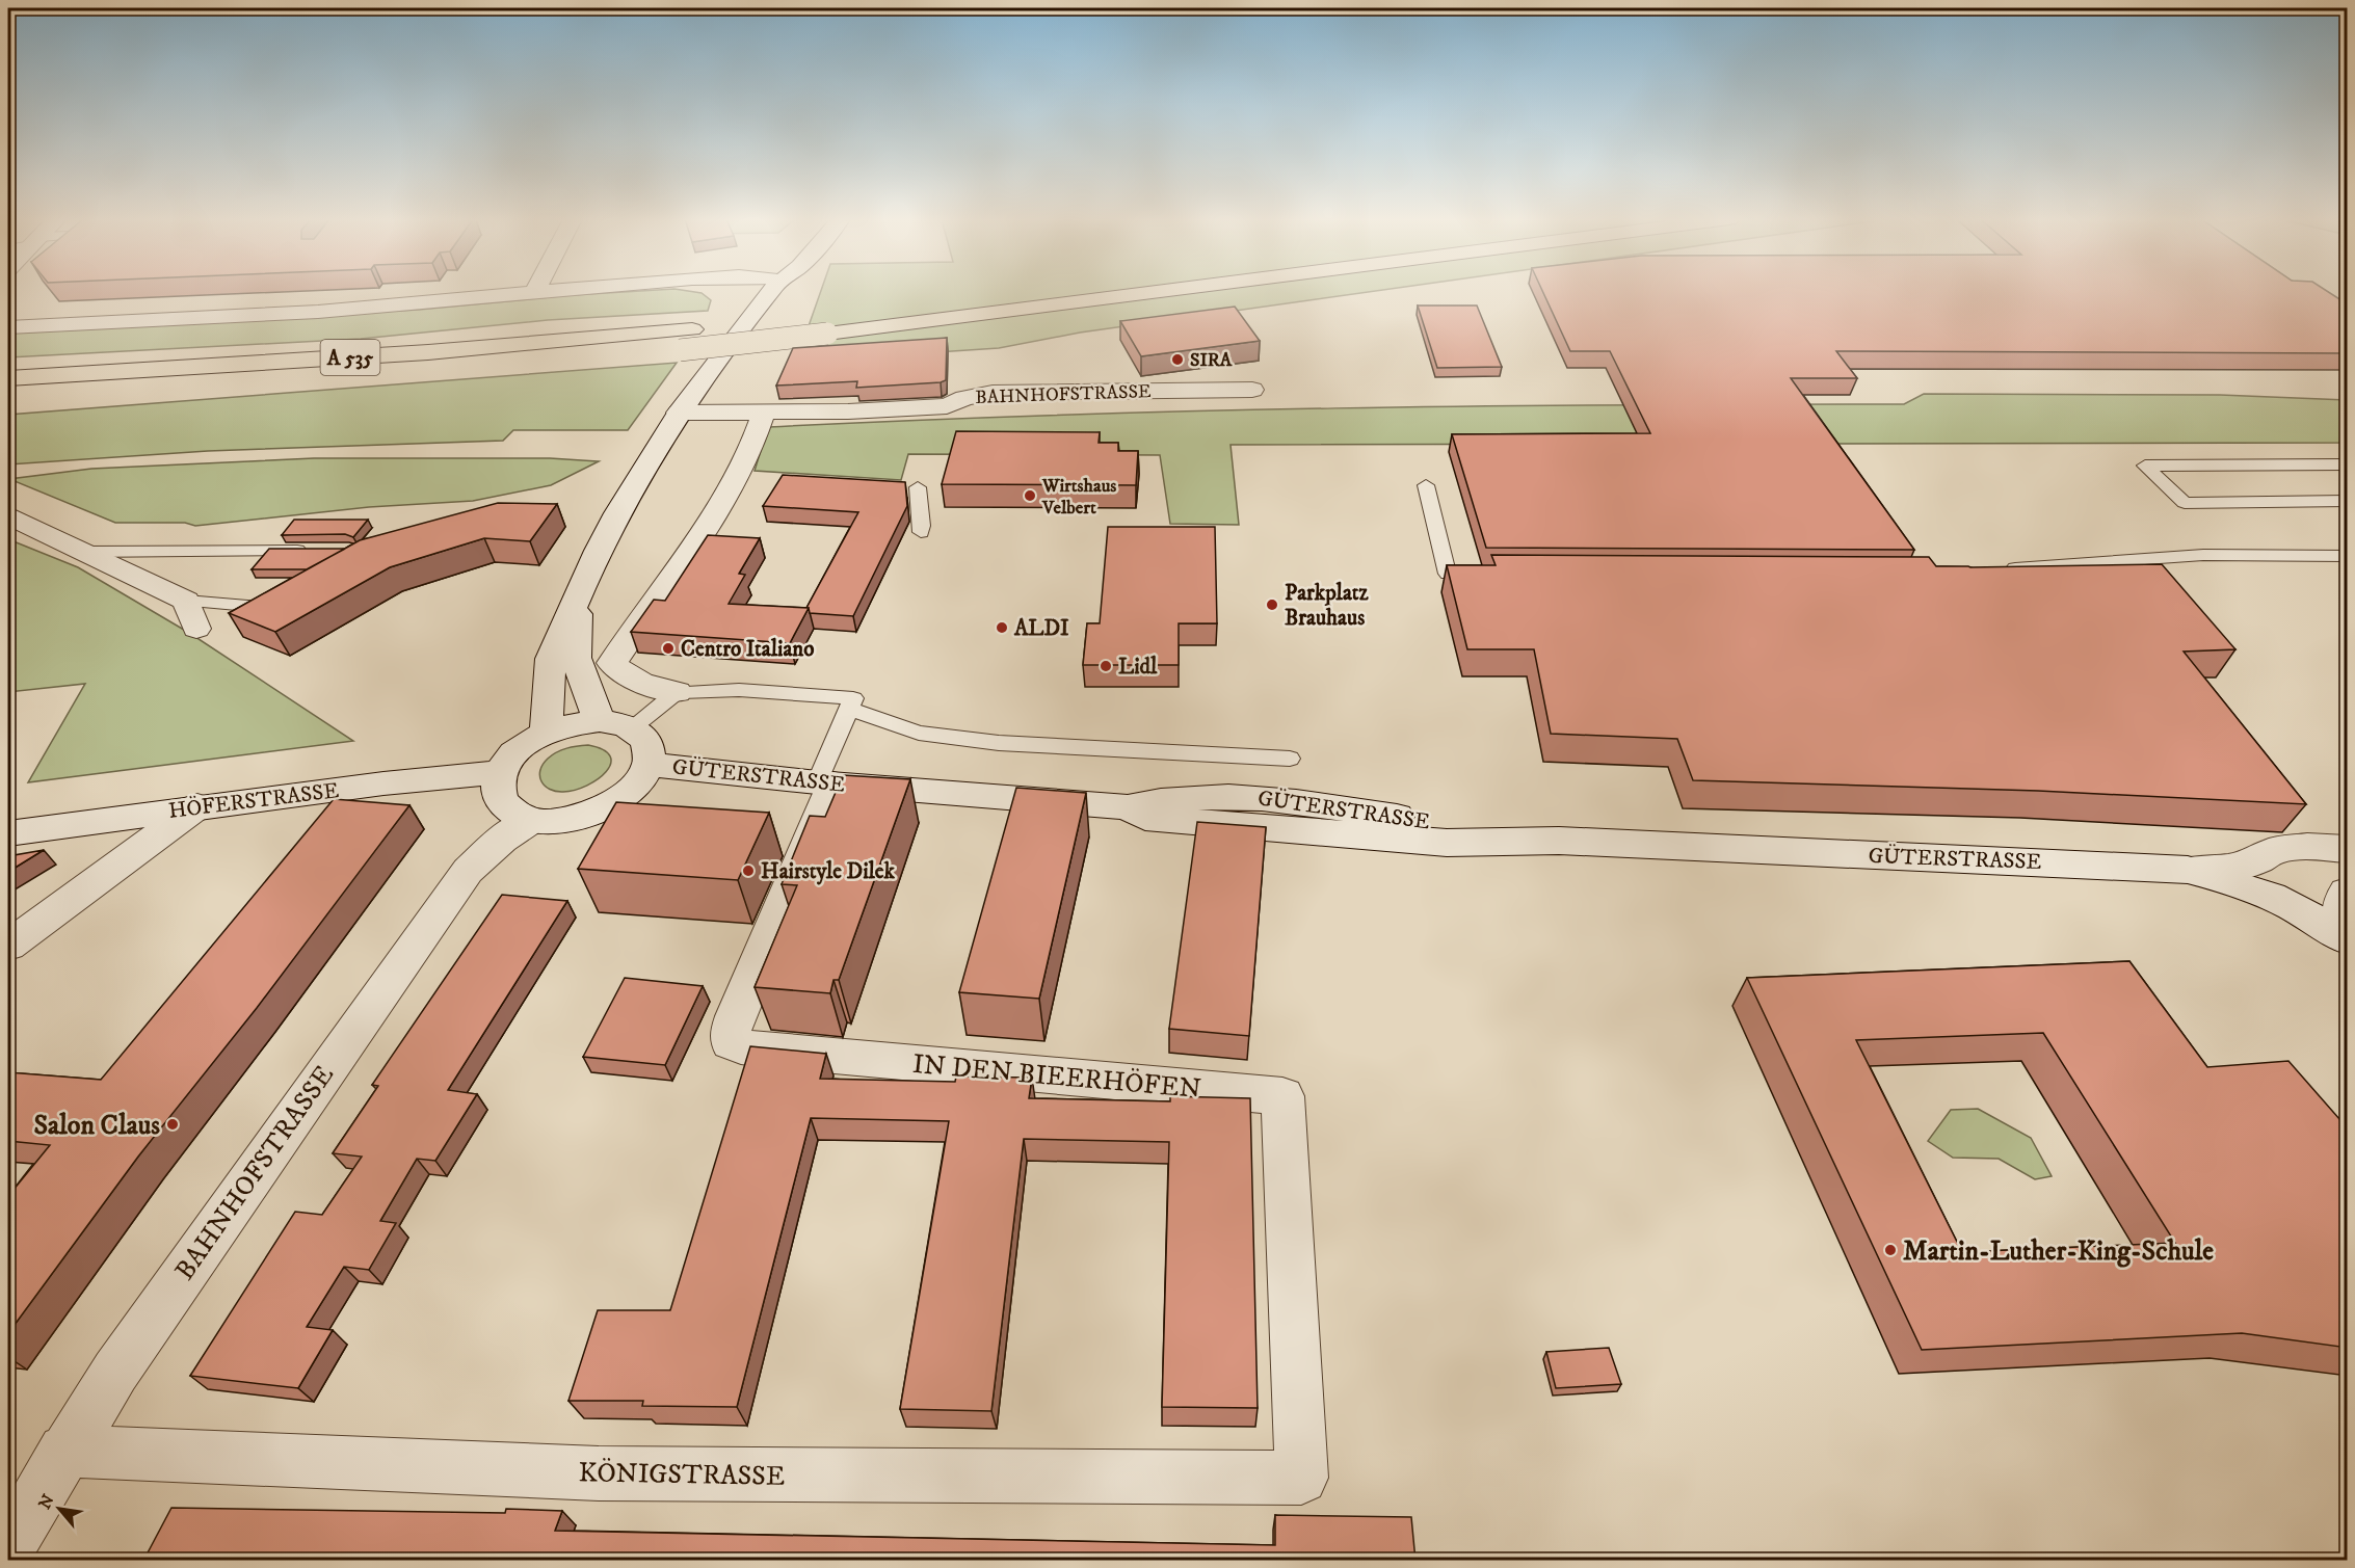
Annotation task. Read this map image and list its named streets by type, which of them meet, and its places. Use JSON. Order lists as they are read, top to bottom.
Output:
{
  "streets": {
    "highway": ["A 535"],
    "street": [
      "BAHNHOFSTRASSE",
      "GÜTERSTRASSE",
      "HÖFERSTRASSE",
      "IN DEN BIEERHÖFEN",
      "KÖNIGSTRASSE"
    ]
  },
  "crossings": [
    ["BAHNHOFSTRASSE", "GÜTERSTRASSE"],
    ["BAHNHOFSTRASSE", "HÖFERSTRASSE"],
    ["BAHNHOFSTRASSE", "KÖNIGSTRASSE"],
    ["GÜTERSTRASSE", "HÖFERSTRASSE"],
    ["GÜTERSTRASSE", "IN DEN BIEERHÖFEN"],
    ["IN DEN BIEERHÖFEN", "KÖNIGSTRASSE"]
  ],
  "places": [
    "SIRA",
    "Wirtshaus Velbert",
    "Parkplatz Brauhaus",
    "ALDI",
    "Centro Italiano",
    "Lidl",
    "Hairstyle Dilek",
    "Salon Claus",
    "Martin-Luther-King-Schule"
  ],
  "north": "top left"
}
